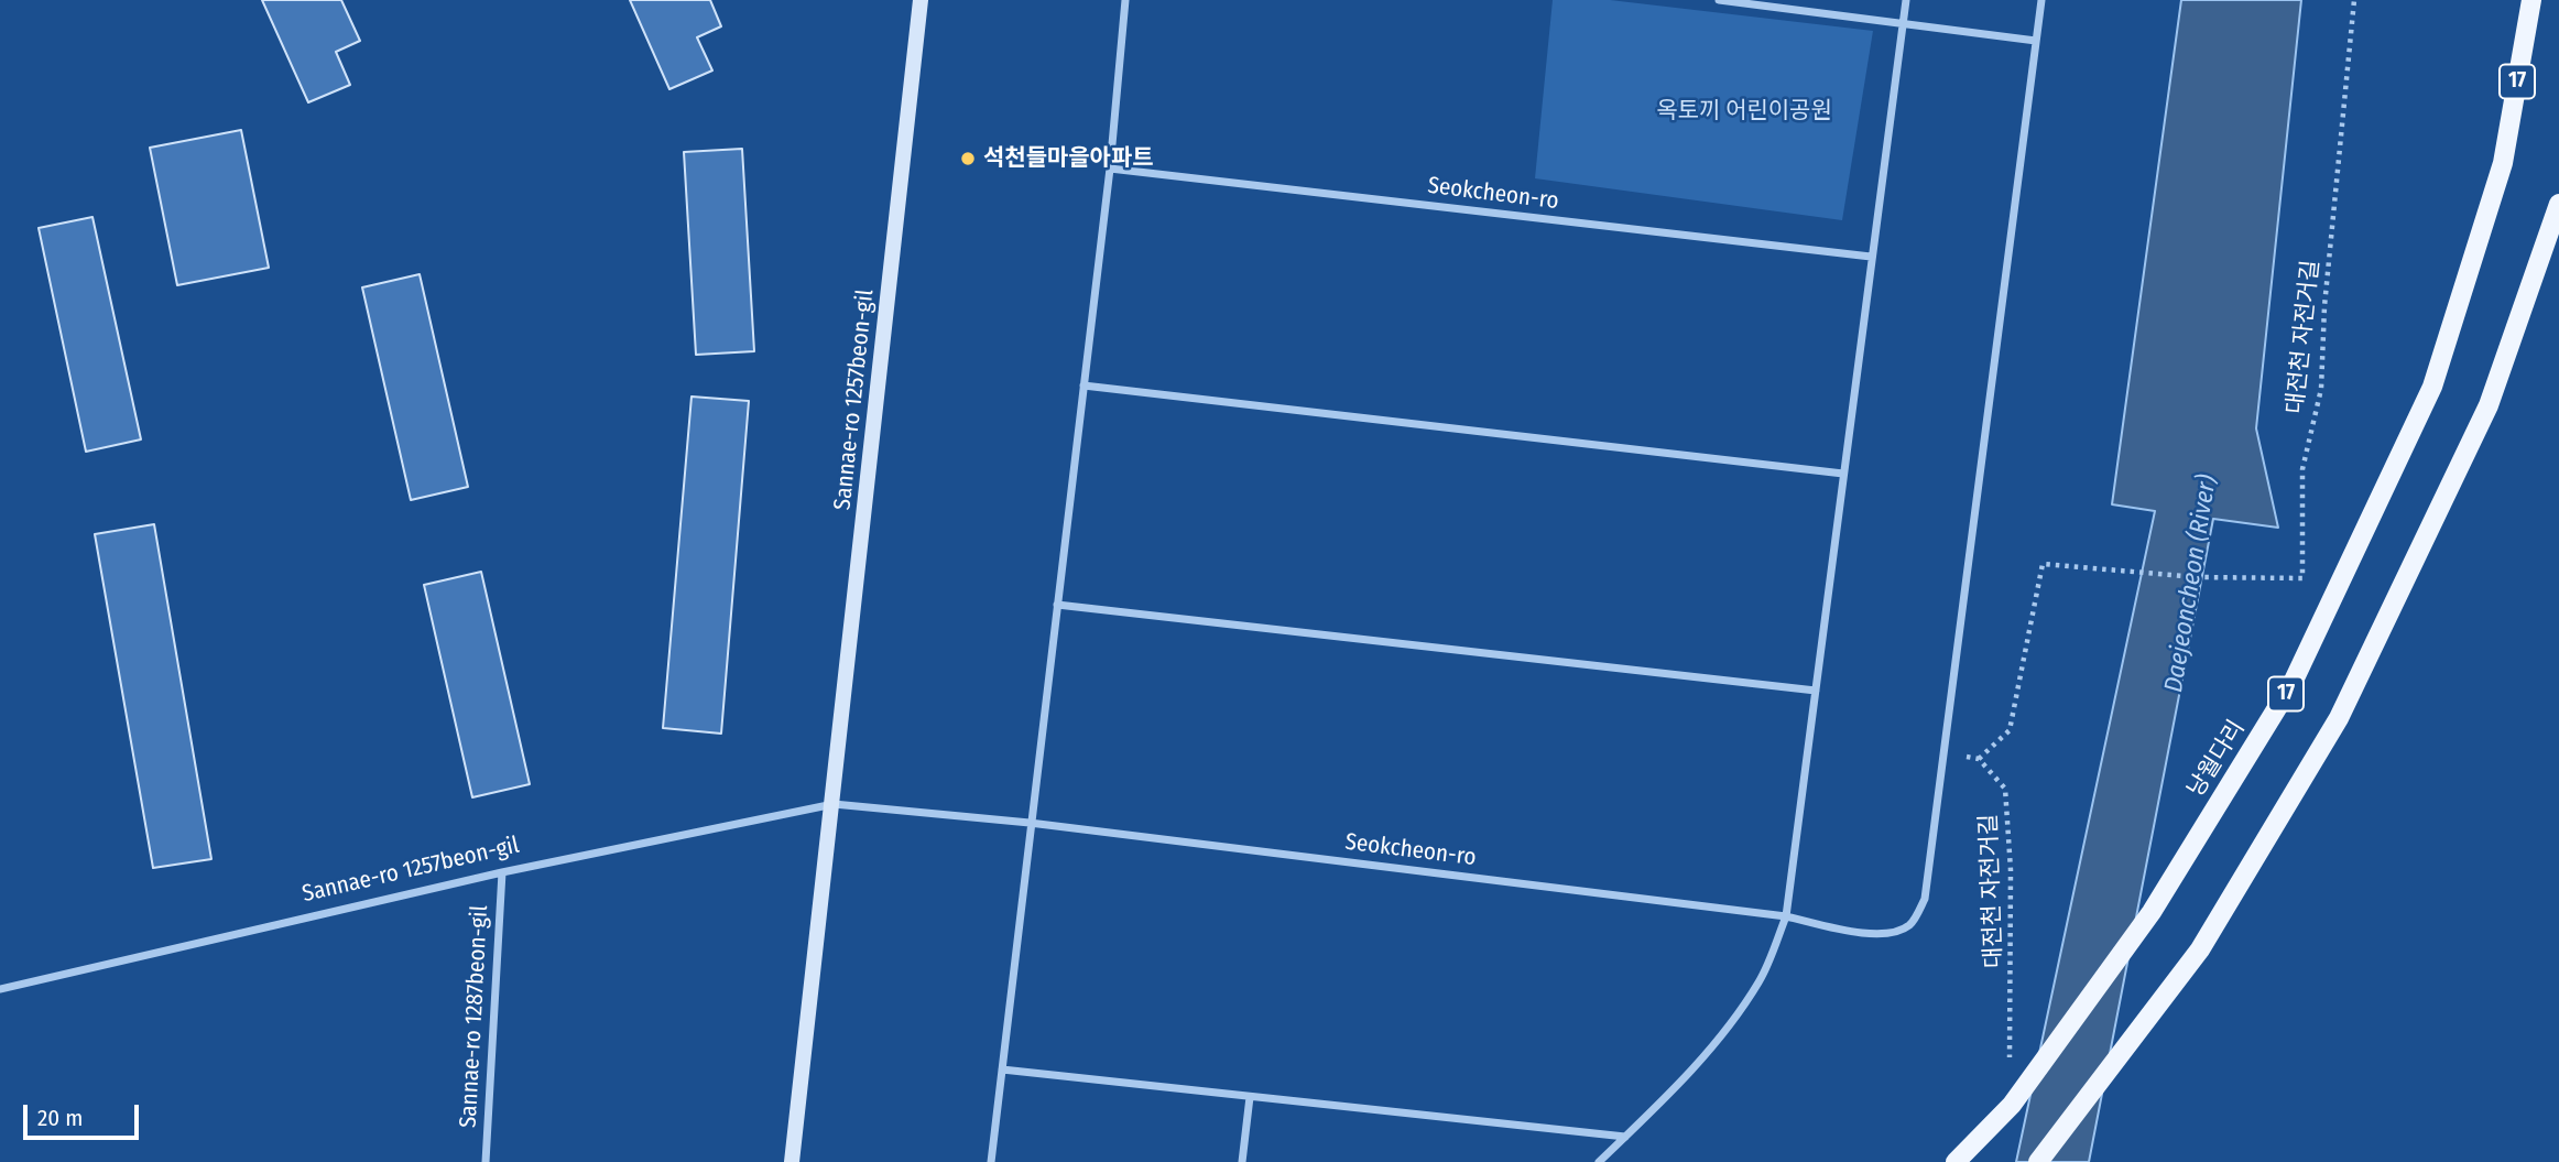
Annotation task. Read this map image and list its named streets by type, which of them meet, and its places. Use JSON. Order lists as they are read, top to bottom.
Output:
{
  "streets": {
    "main road": ["17", "Sannae-ro 1257beon-gil", "낭월다리"],
    "street": ["Seokcheon-ro", "Sannae-ro 1287beon-gil"],
    "path": ["대전천 자전거길"]
  },
  "crossings": [
    ["Seokcheon-ro", "Sannae-ro 1257beon-gil"],
    ["Sannae-ro 1257beon-gil", "Sannae-ro 1287beon-gil"]
  ],
  "water": ["Daejeoncheon (River)"],
  "parks": ["옥토끼 어린이공원"],
  "places": ["석천들마을아파트"],
  "scale_bar": "20 m"
}
